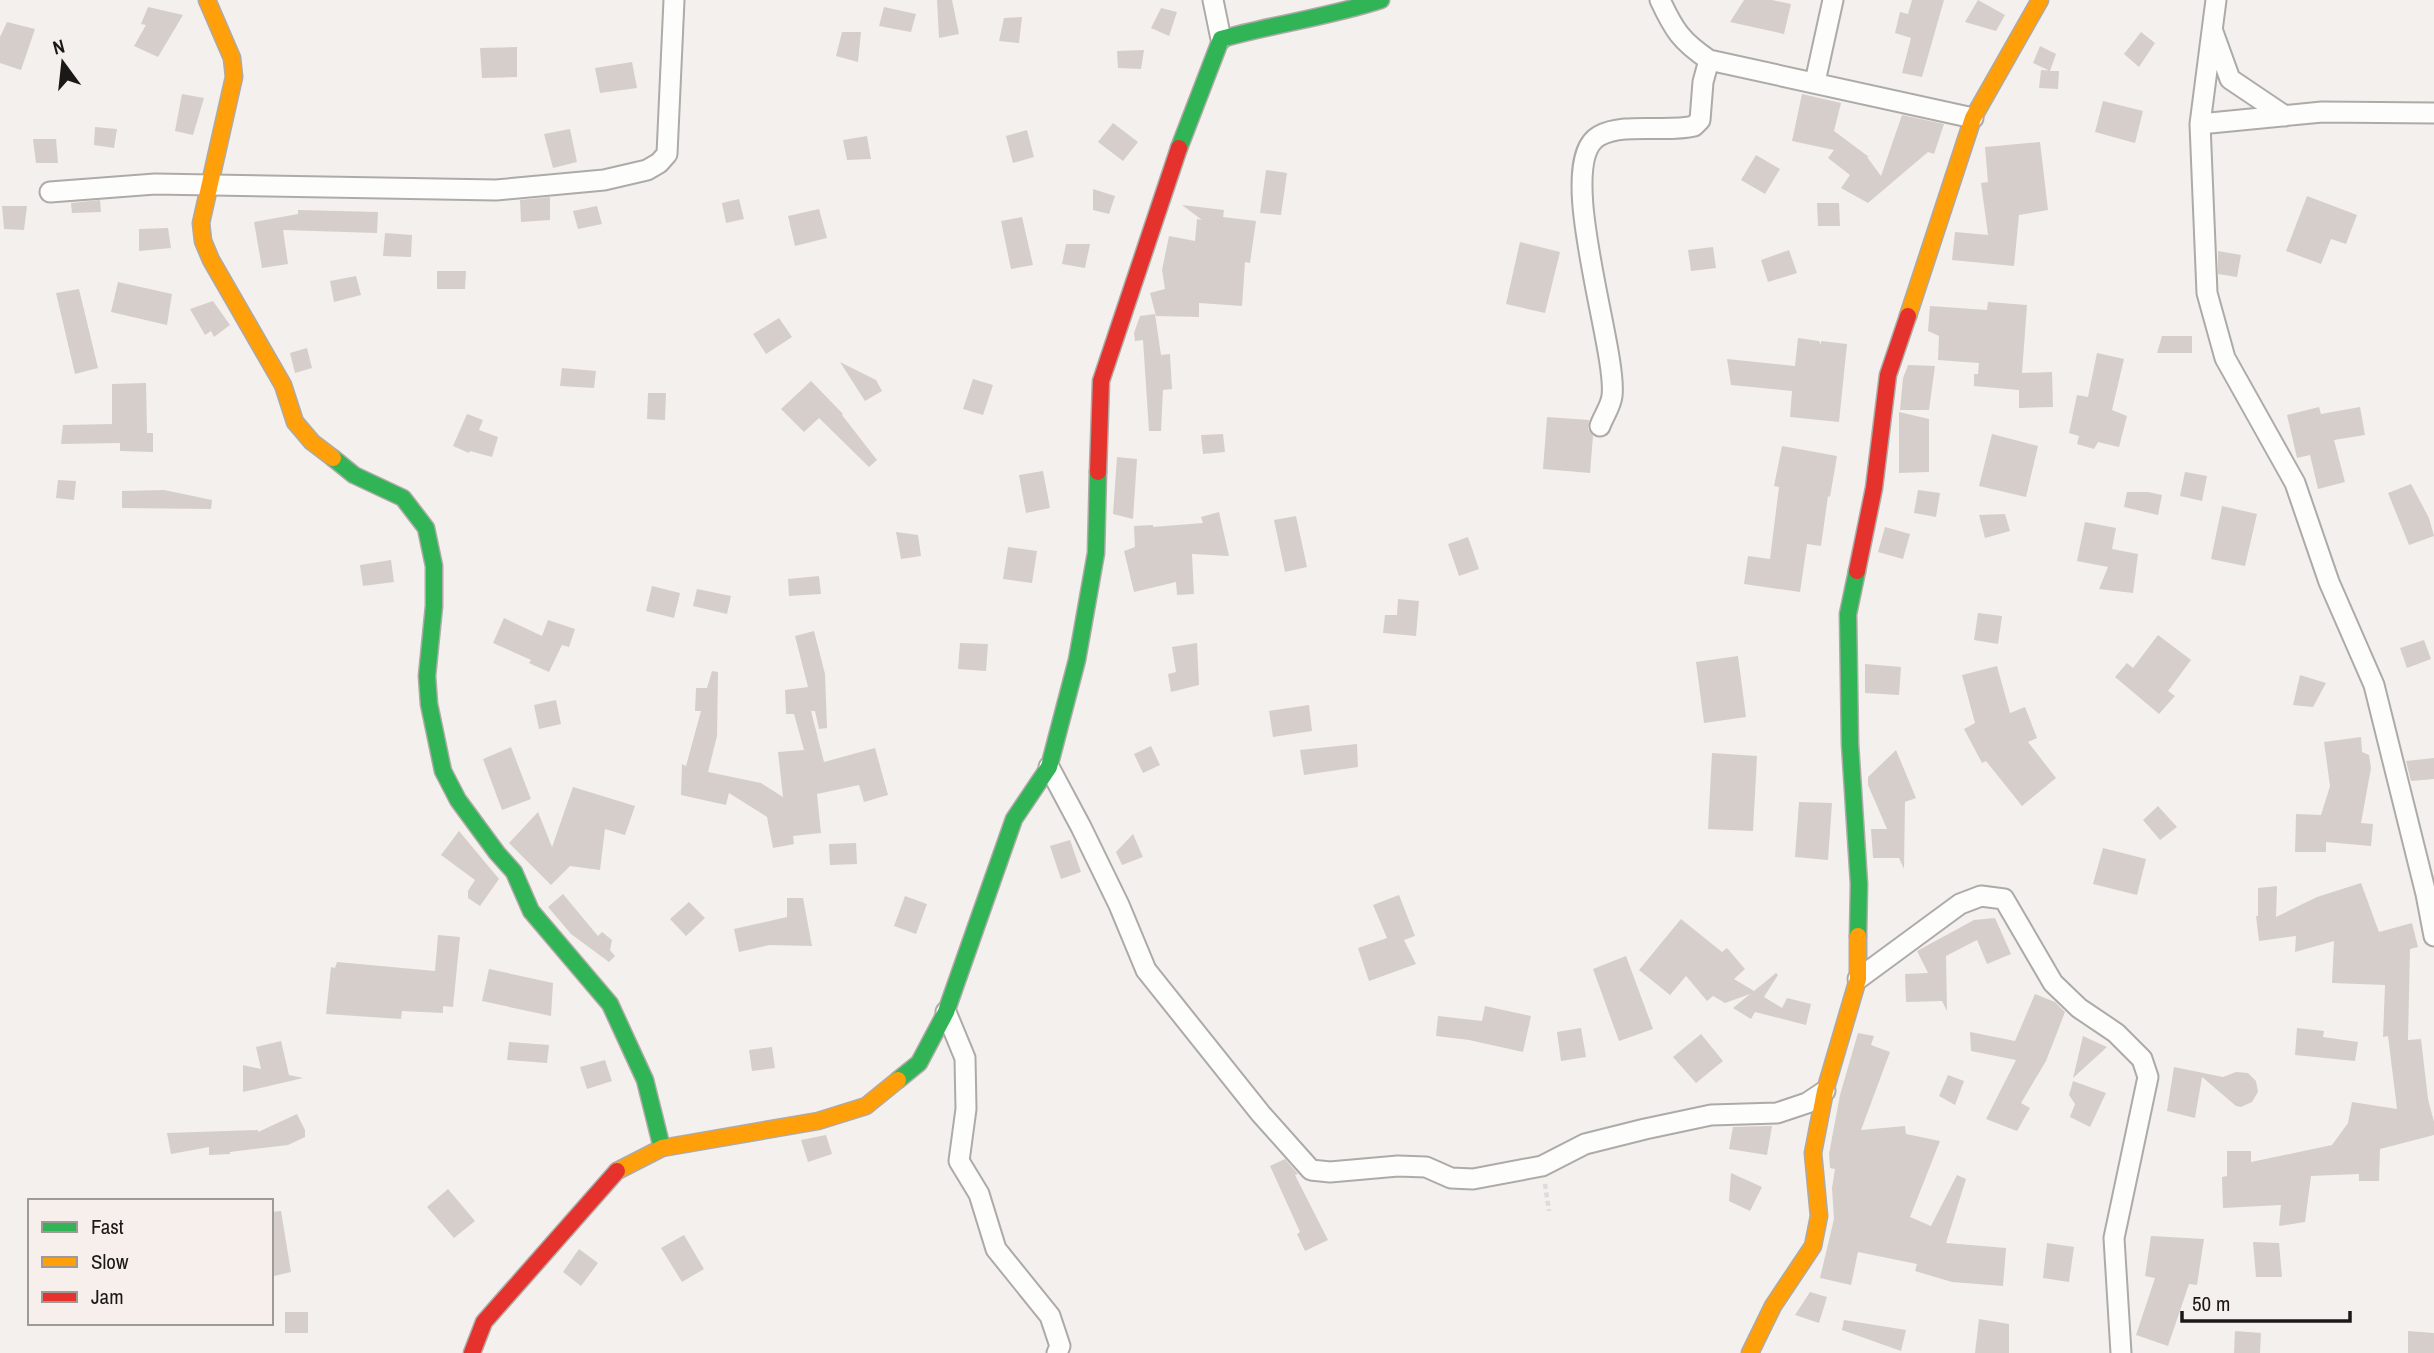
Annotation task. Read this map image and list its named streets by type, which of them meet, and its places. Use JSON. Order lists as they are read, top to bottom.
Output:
{
  "legend": ["Fast", "Slow", "Jam"],
  "scale_bar": "50 m",
  "north": "top"
}
